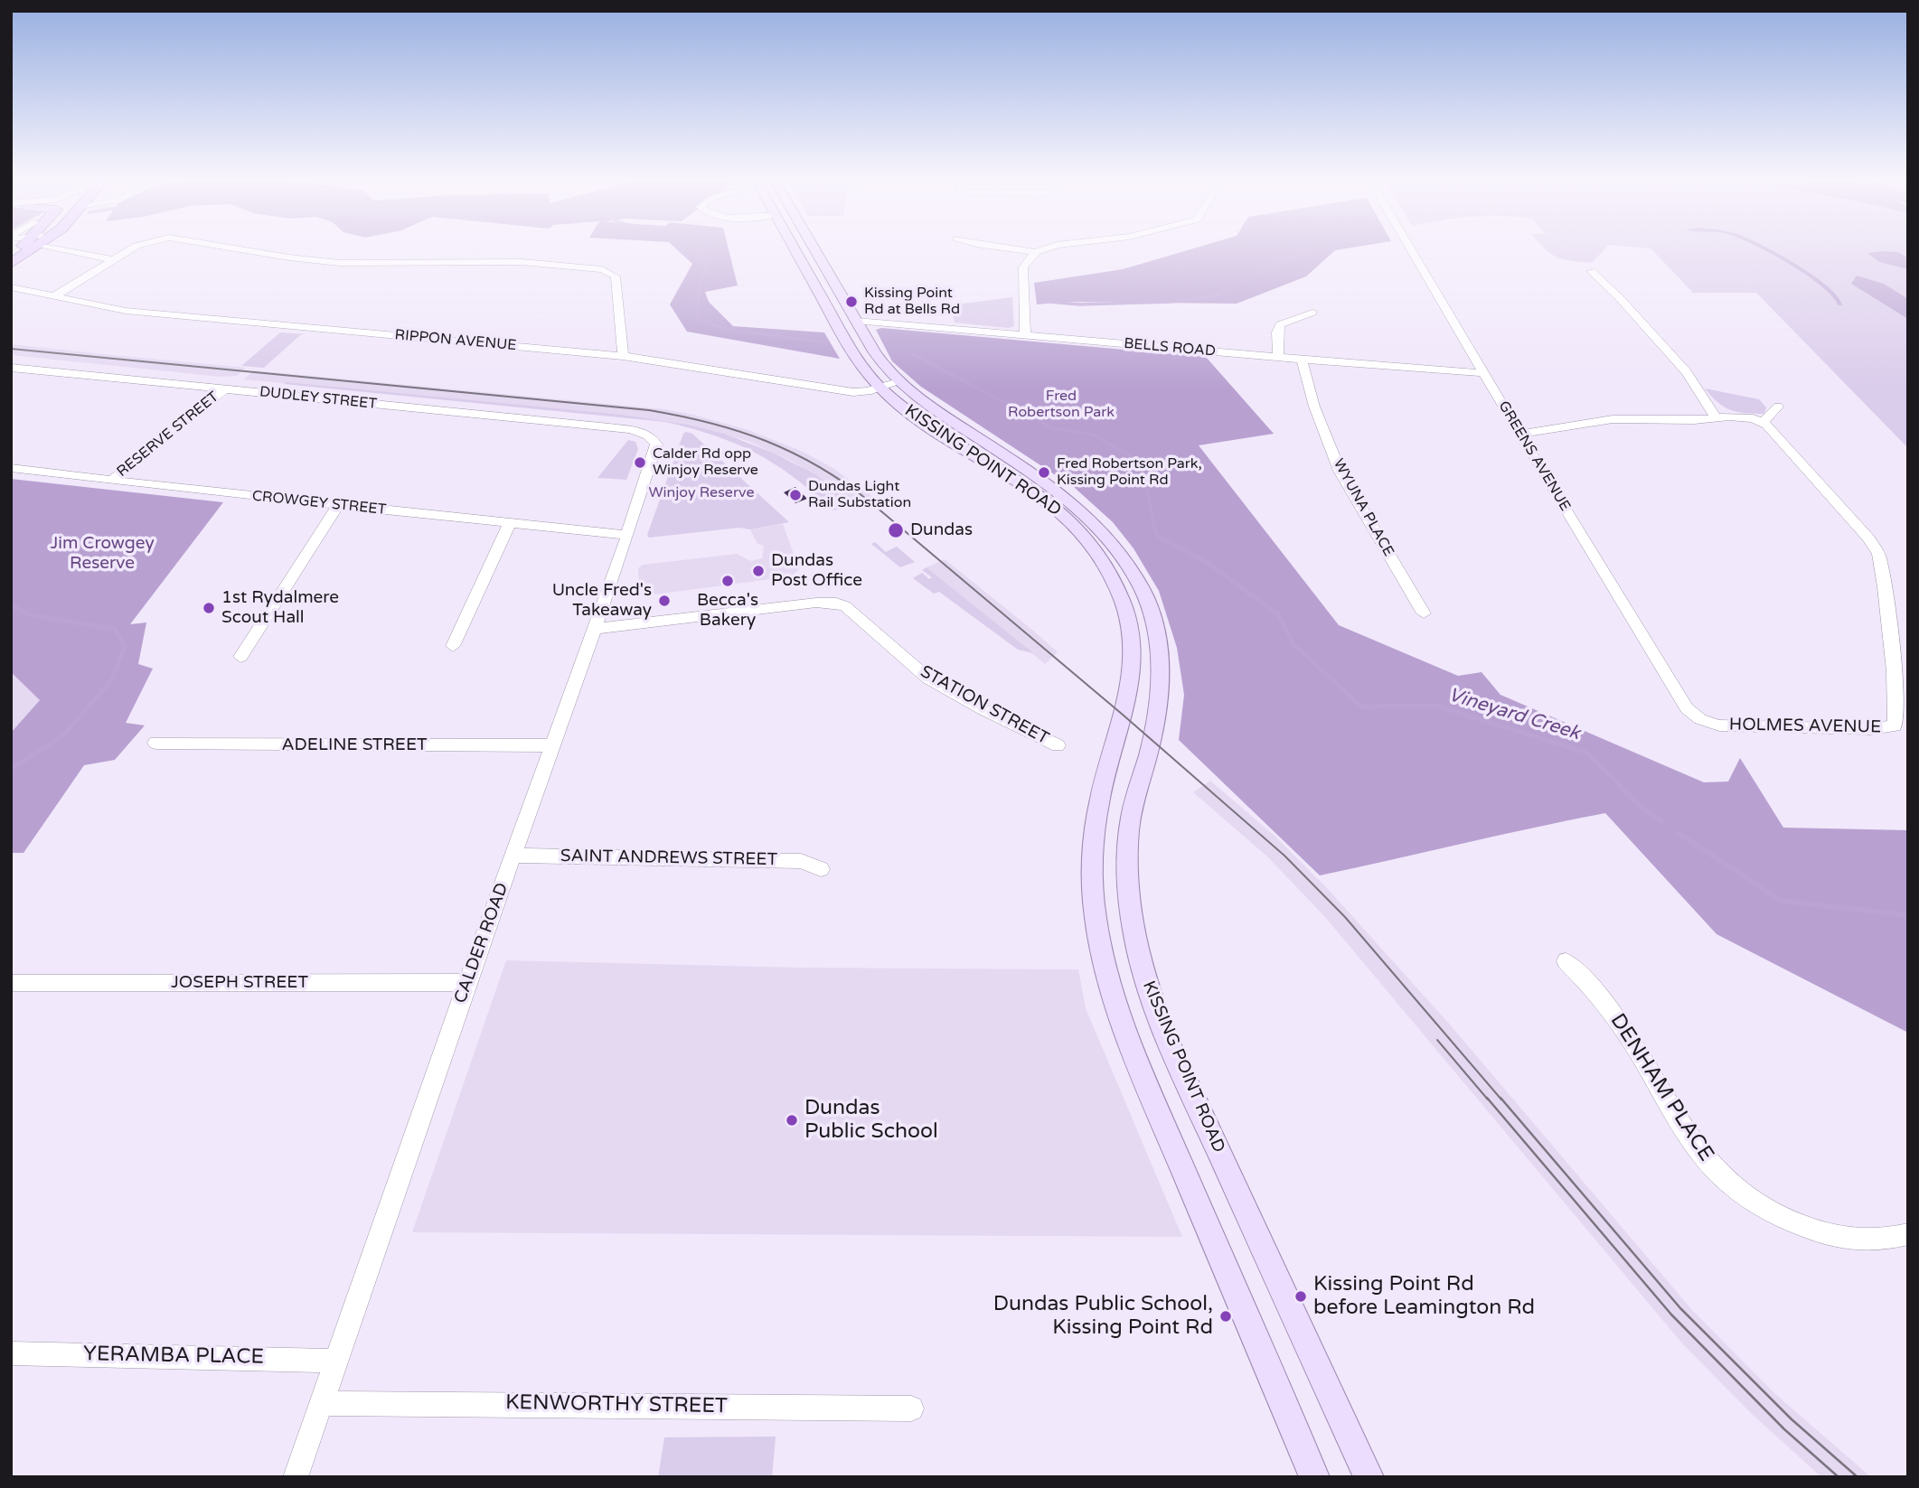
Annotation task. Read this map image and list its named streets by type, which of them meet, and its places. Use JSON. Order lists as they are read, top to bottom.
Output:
{
  "streets": {
    "main road": ["KISSING POINT ROAD"],
    "street": [
      "RIPPON AVENUE",
      "BELLS ROAD",
      "DUDLEY STREET",
      "RESERVE STREET",
      "GREENS AVENUE",
      "CROWGEY STREET",
      "WYUNA PLACE",
      "STATION STREET",
      "HOLMES AVENUE",
      "ADELINE STREET",
      "SAINT ANDREWS STREET",
      "CALDER ROAD",
      "JOSEPH STREET",
      "DENHAM PLACE",
      "YERAMBA PLACE",
      "KENWORTHY STREET"
    ]
  },
  "crossings": [
    ["RIPPON AVENUE", "KISSING POINT ROAD"],
    ["BELLS ROAD", "GREENS AVENUE"],
    ["BELLS ROAD", "KISSING POINT ROAD"],
    ["BELLS ROAD", "WYUNA PLACE"],
    ["DUDLEY STREET", "RESERVE STREET"],
    ["DUDLEY STREET", "CALDER ROAD"],
    ["RESERVE STREET", "CROWGEY STREET"],
    ["GREENS AVENUE", "HOLMES AVENUE"],
    ["CROWGEY STREET", "CALDER ROAD"],
    ["STATION STREET", "CALDER ROAD"],
    ["ADELINE STREET", "CALDER ROAD"],
    ["SAINT ANDREWS STREET", "CALDER ROAD"],
    ["CALDER ROAD", "JOSEPH STREET"],
    ["CALDER ROAD", "YERAMBA PLACE"],
    ["CALDER ROAD", "KENWORTHY STREET"]
  ],
  "water": ["Vineyard Creek"],
  "parks": ["Fred Robertson Park", "Winjoy Reserve", "Jim Crowgey Reserve"],
  "places": [
    "Kissing Point Rd at Bells Rd",
    "Calder Rd opp Winjoy Reserve",
    "Fred Robertson Park, Kissing Point Rd",
    "Dundas Light Rail Substation",
    "Dundas",
    "Dundas Post Office",
    "Becca's Bakery",
    "Uncle Fred's Takeaway",
    "1st Rydalmere Scout Hall",
    "Dundas Public School",
    "Kissing Point Rd before Leamington Rd",
    "Dundas Public School, Kissing Point Rd"
  ]
}
